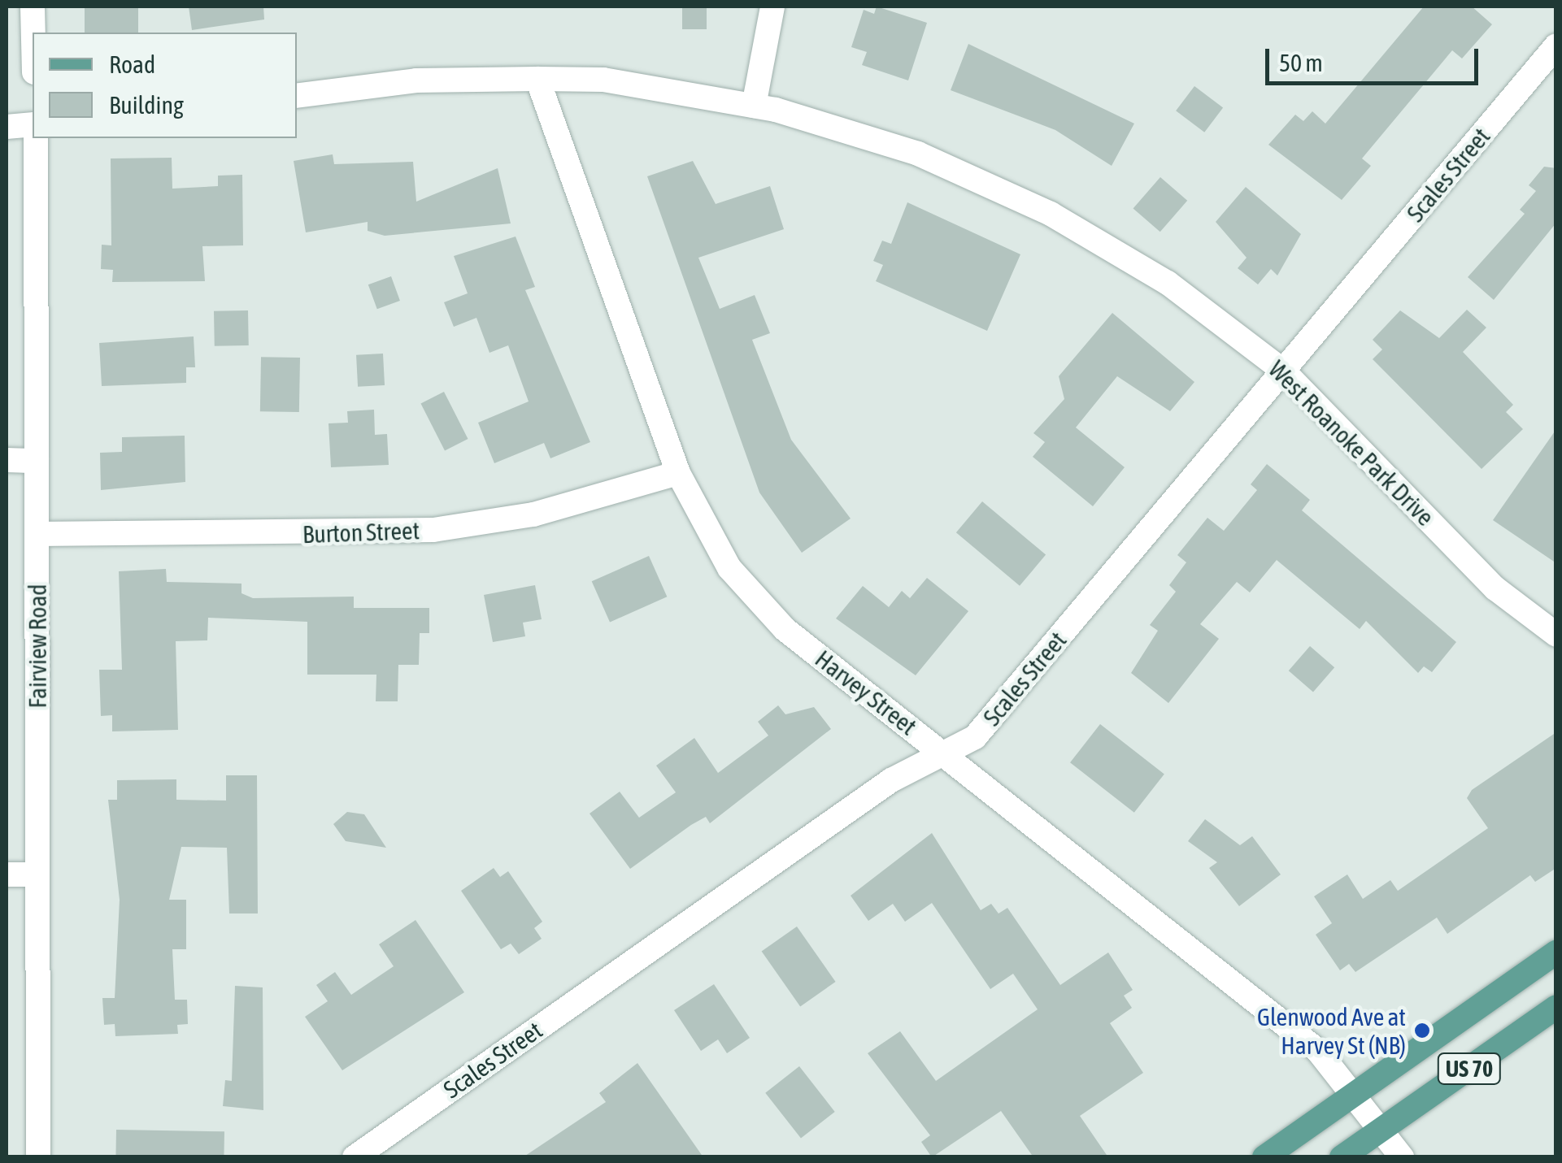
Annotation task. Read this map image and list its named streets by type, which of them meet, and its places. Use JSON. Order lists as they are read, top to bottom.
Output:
{
  "streets": {
    "main road": ["US 70"],
    "street": [
      "Scales Street",
      "West Roanoke Park Drive",
      "Burton Street",
      "Fairview Road",
      "Harvey Street"
    ]
  },
  "crossings": [
    ["Scales Street", "West Roanoke Park Drive"],
    ["Scales Street", "Harvey Street"],
    ["West Roanoke Park Drive", "Harvey Street"],
    ["Burton Street", "Fairview Road"],
    ["Burton Street", "Harvey Street"],
    ["Harvey Street", "US 70"]
  ],
  "places": ["Glenwood Ave at Harvey St (NB)"],
  "legend": ["Road", "Building"],
  "scale_bar": "50 m"
}
